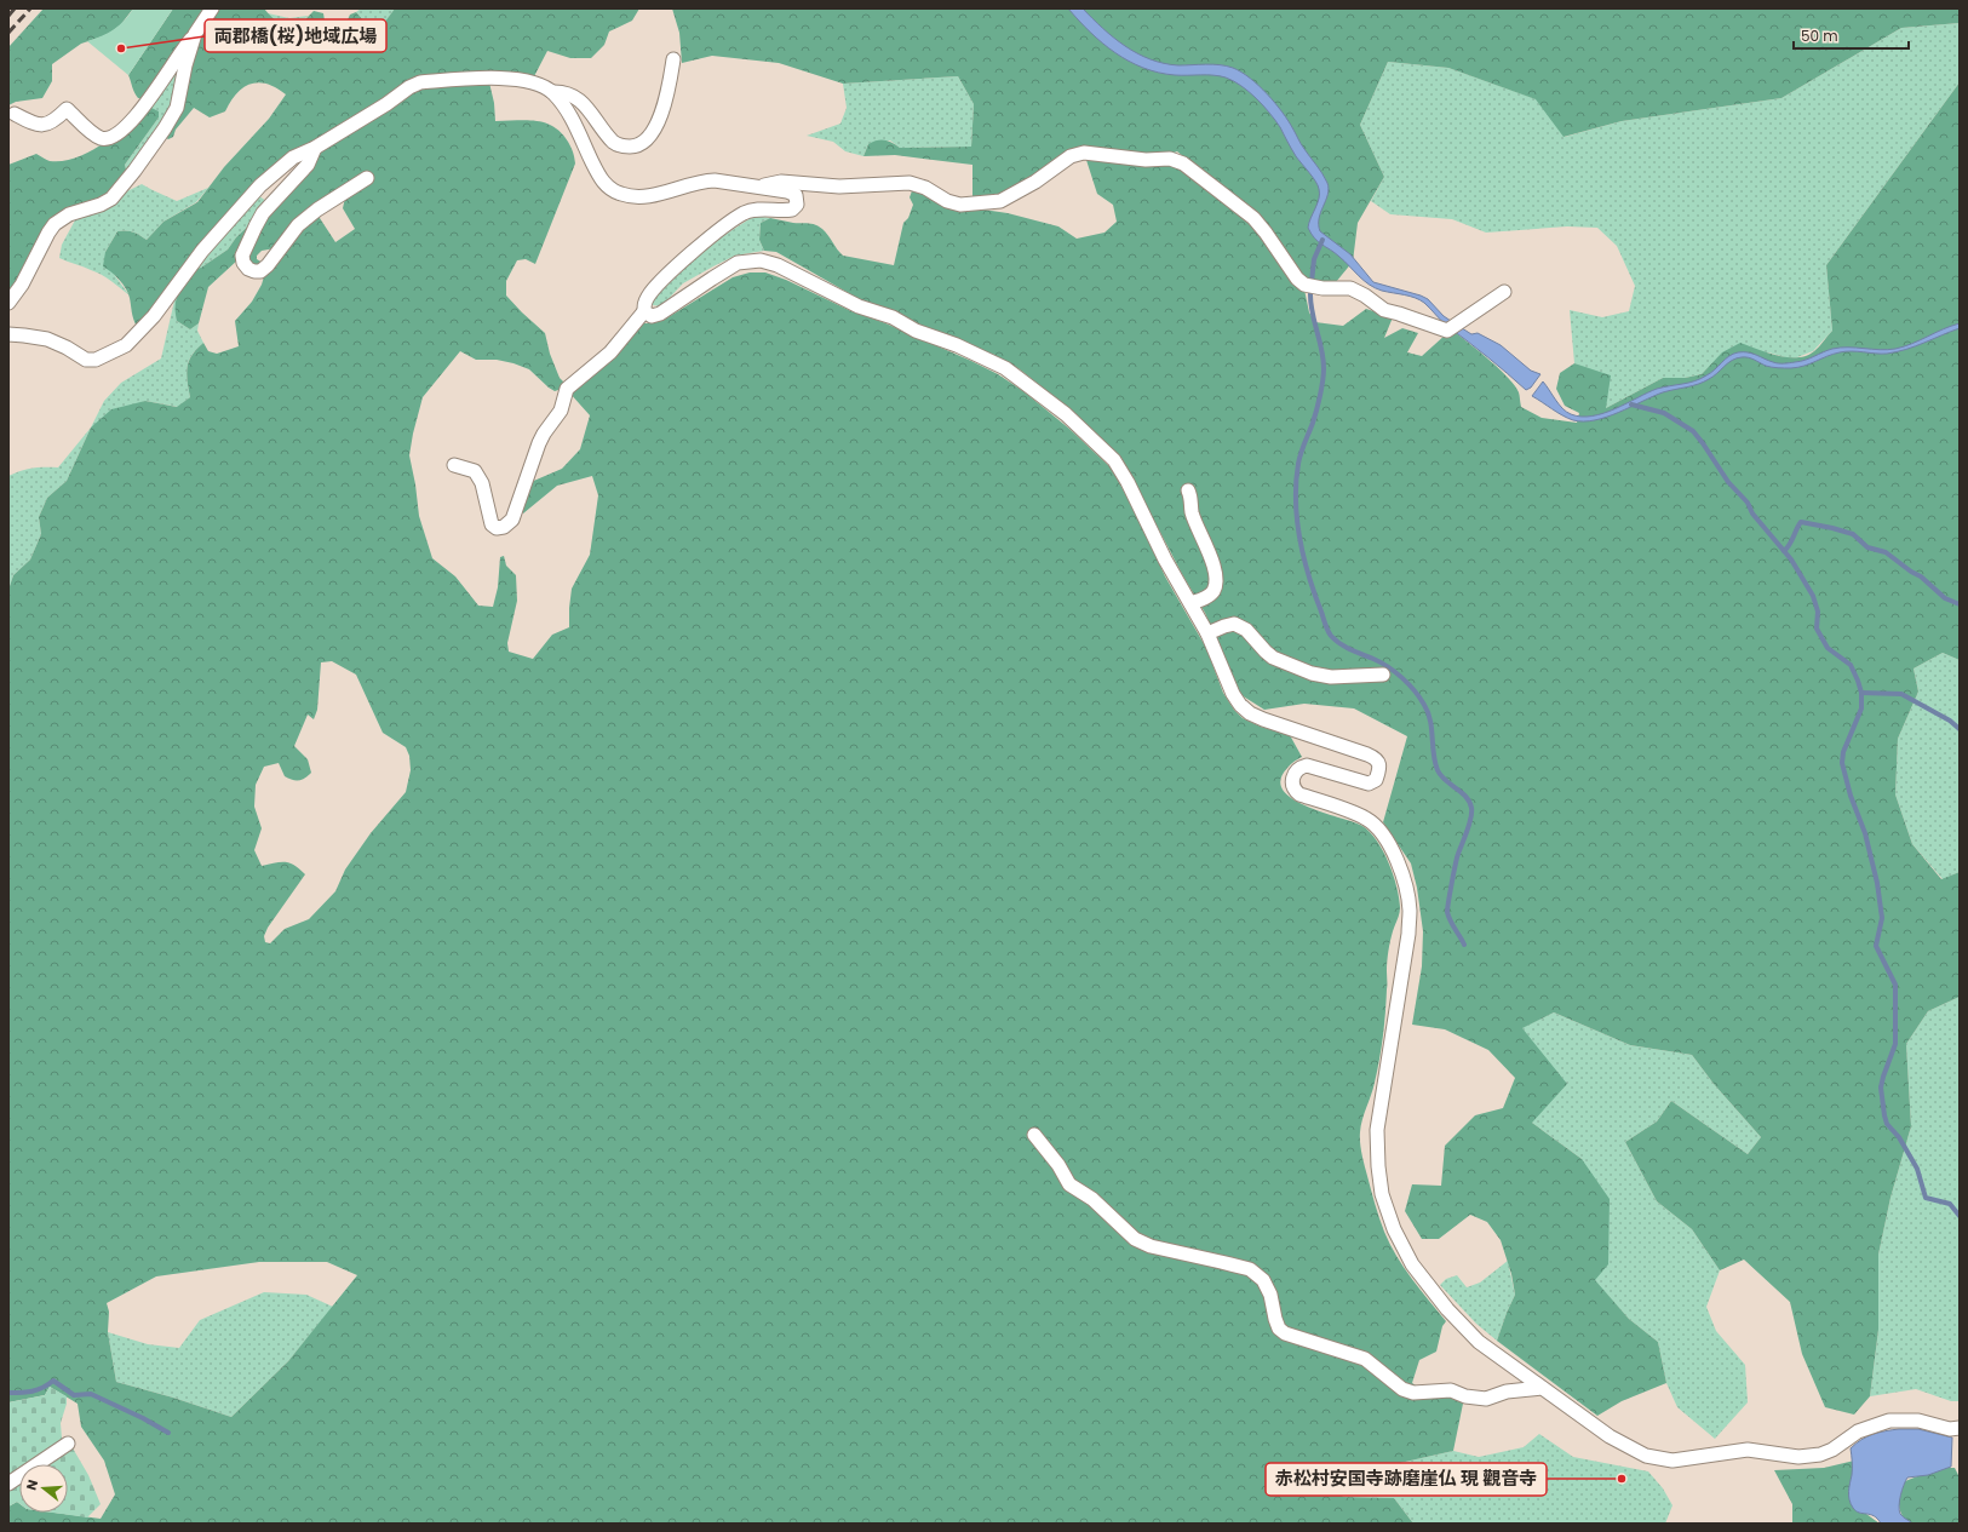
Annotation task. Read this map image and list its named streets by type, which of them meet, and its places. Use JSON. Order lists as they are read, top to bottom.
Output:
{
  "places": ["両郡橋(桜)地域広場", "赤松村安国寺跡磨崖仏 現 觀音寺"],
  "scale_bar": "50 m",
  "north": "left"
}
